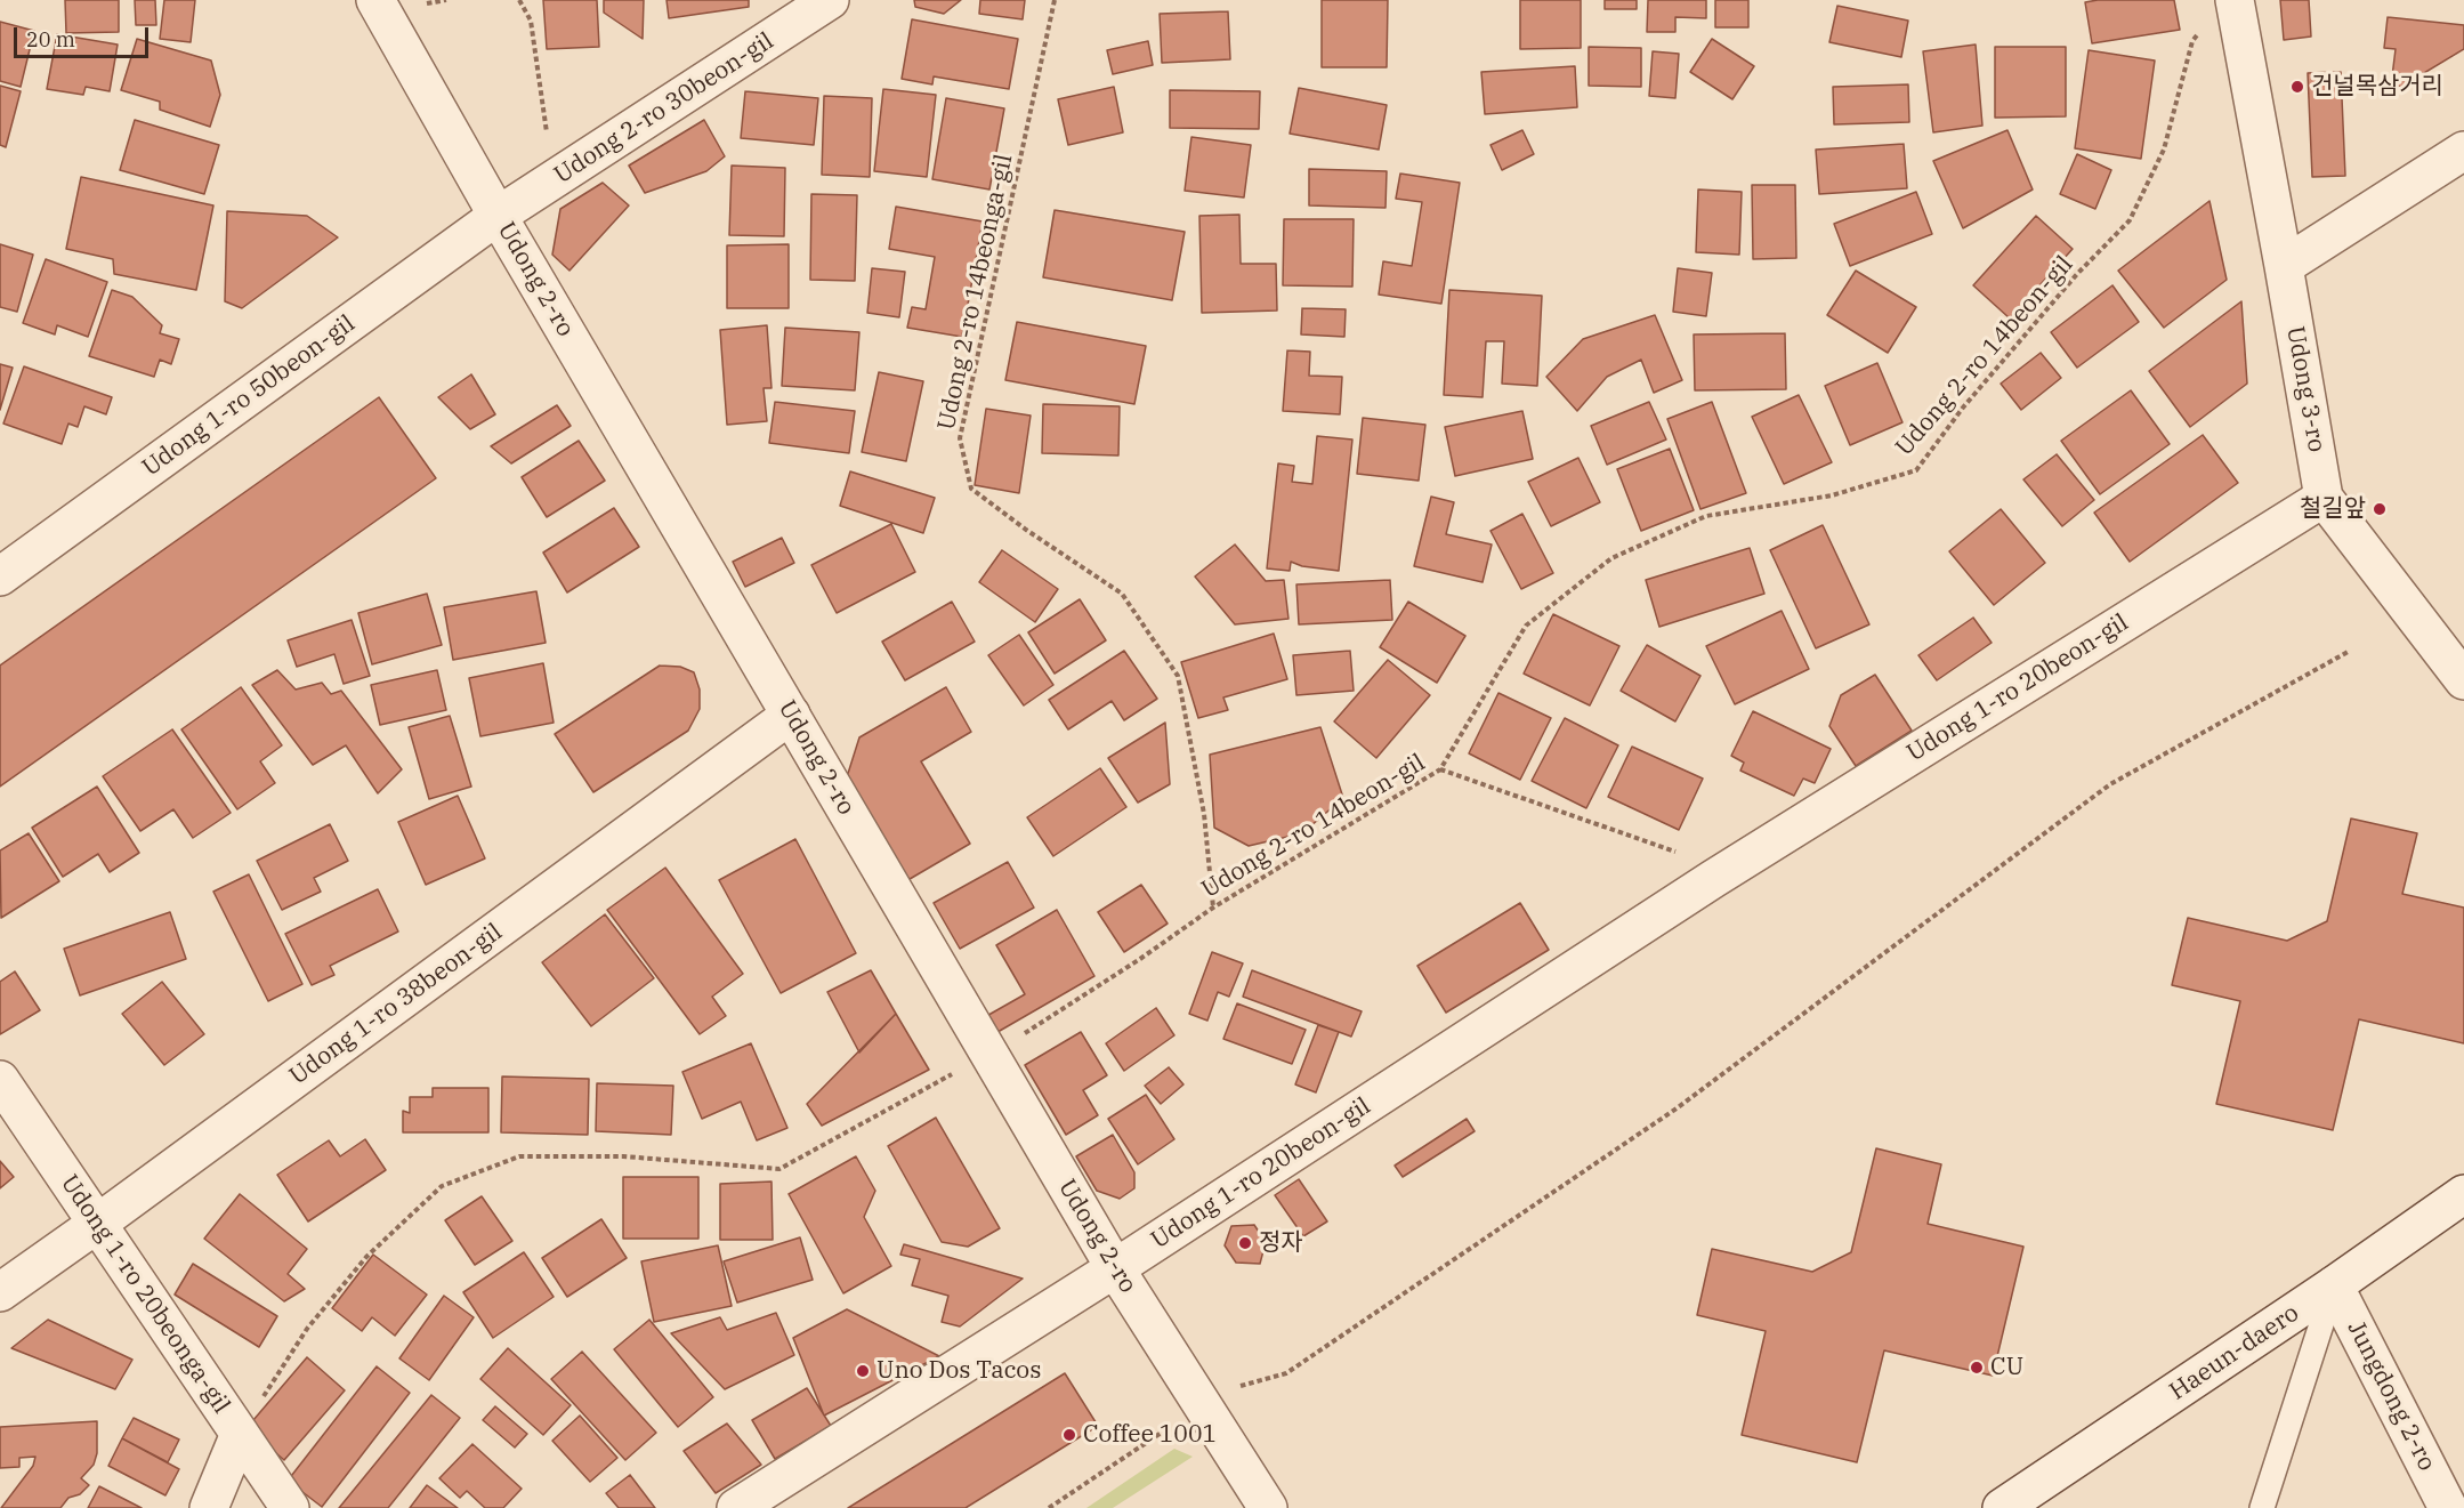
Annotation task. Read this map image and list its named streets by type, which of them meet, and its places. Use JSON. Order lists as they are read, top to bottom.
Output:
{
  "streets": {
    "street": [
      "Udong 2-ro 30beon-gil",
      "Udong 2-ro",
      "Udong 3-ro",
      "Udong 1-ro 50beon-gil",
      "Udong 1-ro 20beon-gil",
      "Udong 1-ro 38beon-gil",
      "Udong 1-ro 20beonga-gil",
      "Haeun-daero",
      "Jungdong 2-ro"
    ],
    "path": ["Udong 2-ro 14beonga-gil", "Udong 2-ro 14beon-gil"]
  },
  "crossings": [
    ["Udong 2-ro 30beon-gil", "Udong 2-ro"],
    ["Udong 2-ro 30beon-gil", "Udong 1-ro 50beon-gil"],
    ["Udong 2-ro", "Udong 2-ro 14beon-gil"],
    ["Udong 2-ro", "Udong 1-ro 50beon-gil"],
    ["Udong 2-ro", "Udong 1-ro 20beon-gil"],
    ["Udong 2-ro", "Udong 1-ro 38beon-gil"],
    ["Udong 2-ro 14beonga-gil", "Udong 2-ro 14beon-gil"],
    ["Udong 2-ro 14beon-gil", "Udong 1-ro 20beonga-gil"],
    ["Udong 3-ro", "Udong 1-ro 20beon-gil"],
    ["Udong 1-ro 38beon-gil", "Udong 1-ro 20beonga-gil"],
    ["Haeun-daero", "Jungdong 2-ro"]
  ],
  "places": [
    "건널목삼거리",
    "철길앞",
    "정자",
    "CU",
    "Uno Dos Tacos",
    "Coffee 1001"
  ],
  "scale_bar": "20 m"
}
